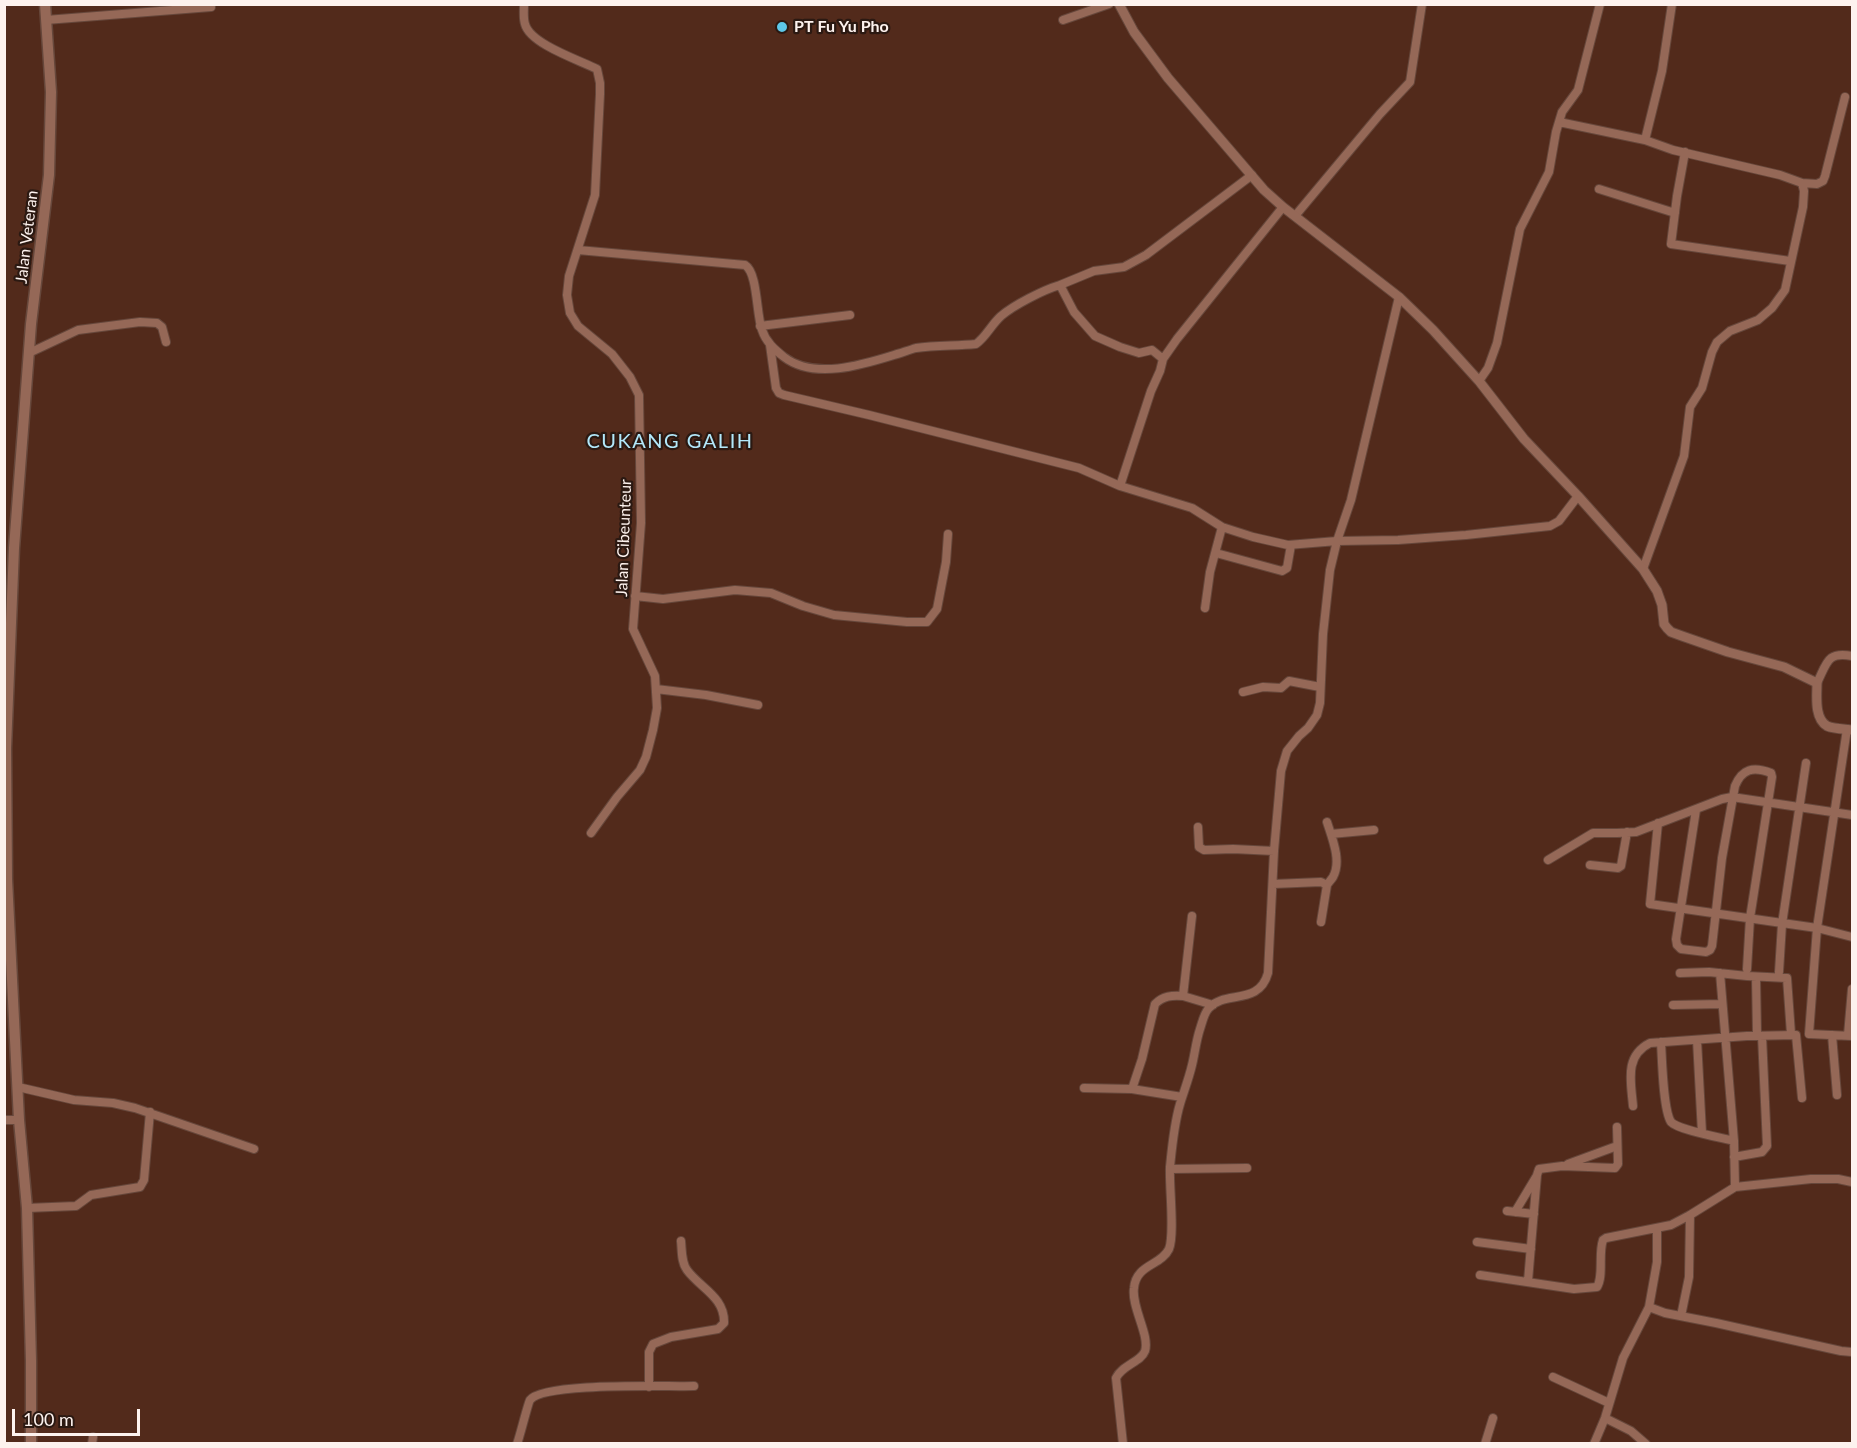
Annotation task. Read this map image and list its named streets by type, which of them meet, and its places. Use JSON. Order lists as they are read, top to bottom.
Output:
{
  "streets": {
    "main road": ["Jalan Veteran"],
    "street": ["Jalan Cibeunteur"]
  },
  "districts": ["CUKANG GALIH"],
  "places": ["PT Fu Yu Pho"],
  "scale_bar": "100 m"
}
